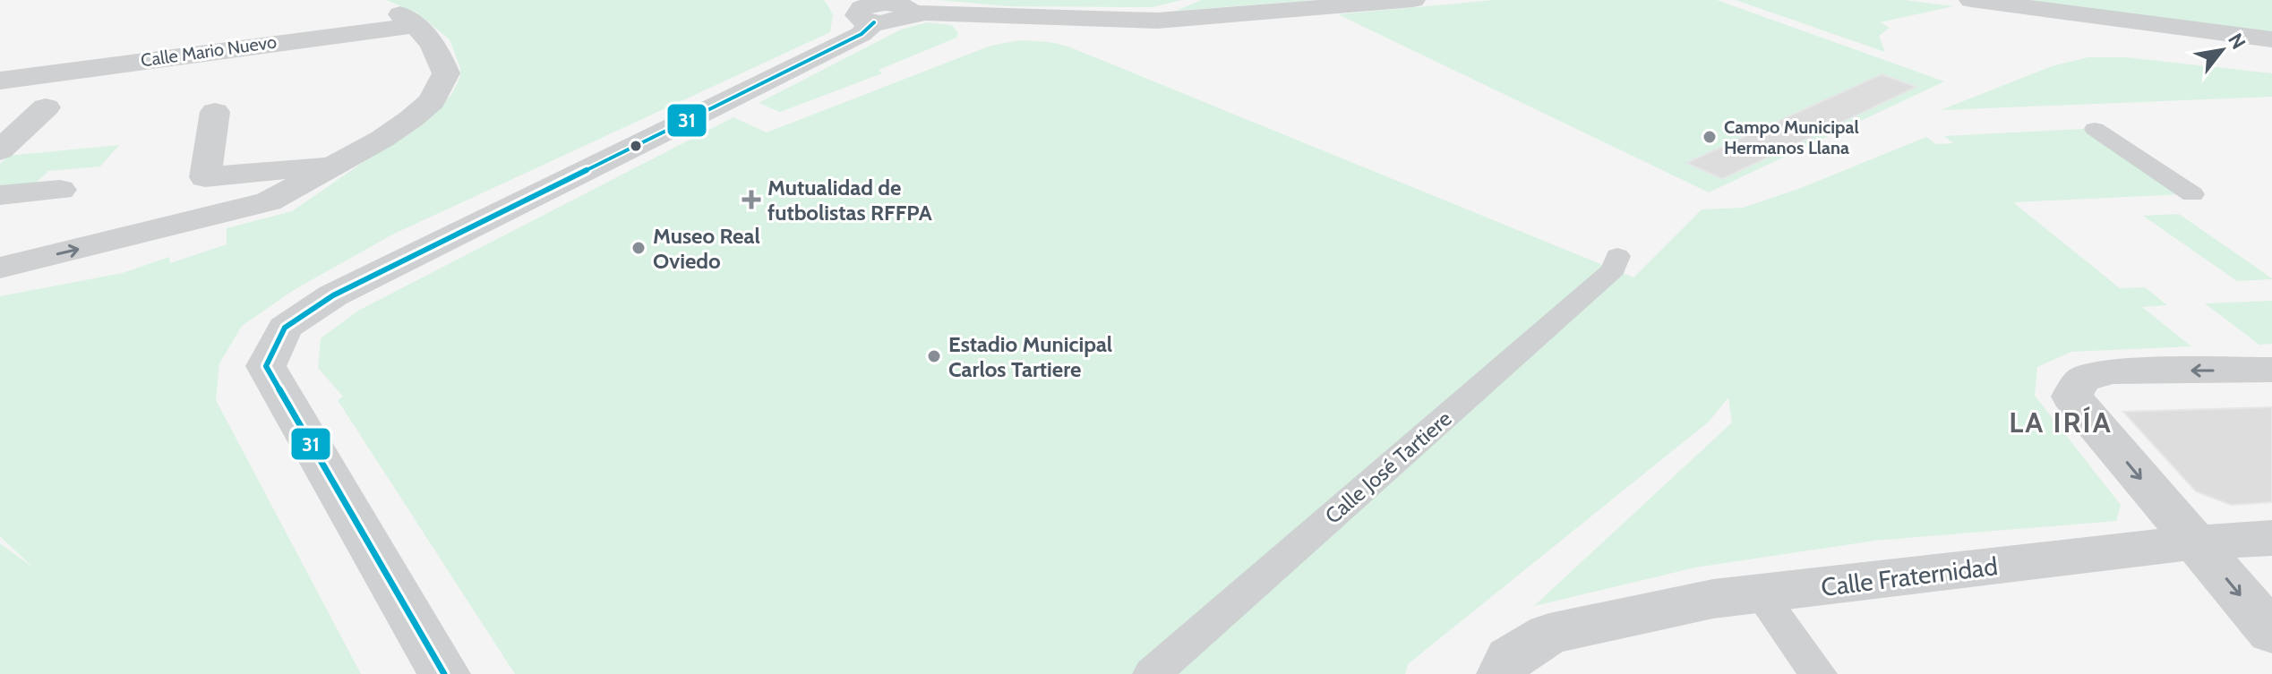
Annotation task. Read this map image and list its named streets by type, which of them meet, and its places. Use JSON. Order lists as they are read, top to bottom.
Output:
{
  "streets": {
    "street": ["Calle Mario Nuevo", "Calle José Tartiere", "Calle Fraternidad"]
  },
  "districts": ["LA IRÍA"],
  "places": {
    "other": ["Campo Municipal Hermanos Llana", "Museo Real Oviedo", "Estadio Municipal Carlos Tartiere"],
    "health": ["Mutualidad de futbolistas RFFPA"]
  },
  "lines": ["transit line 31"],
  "north": "top right"
}
